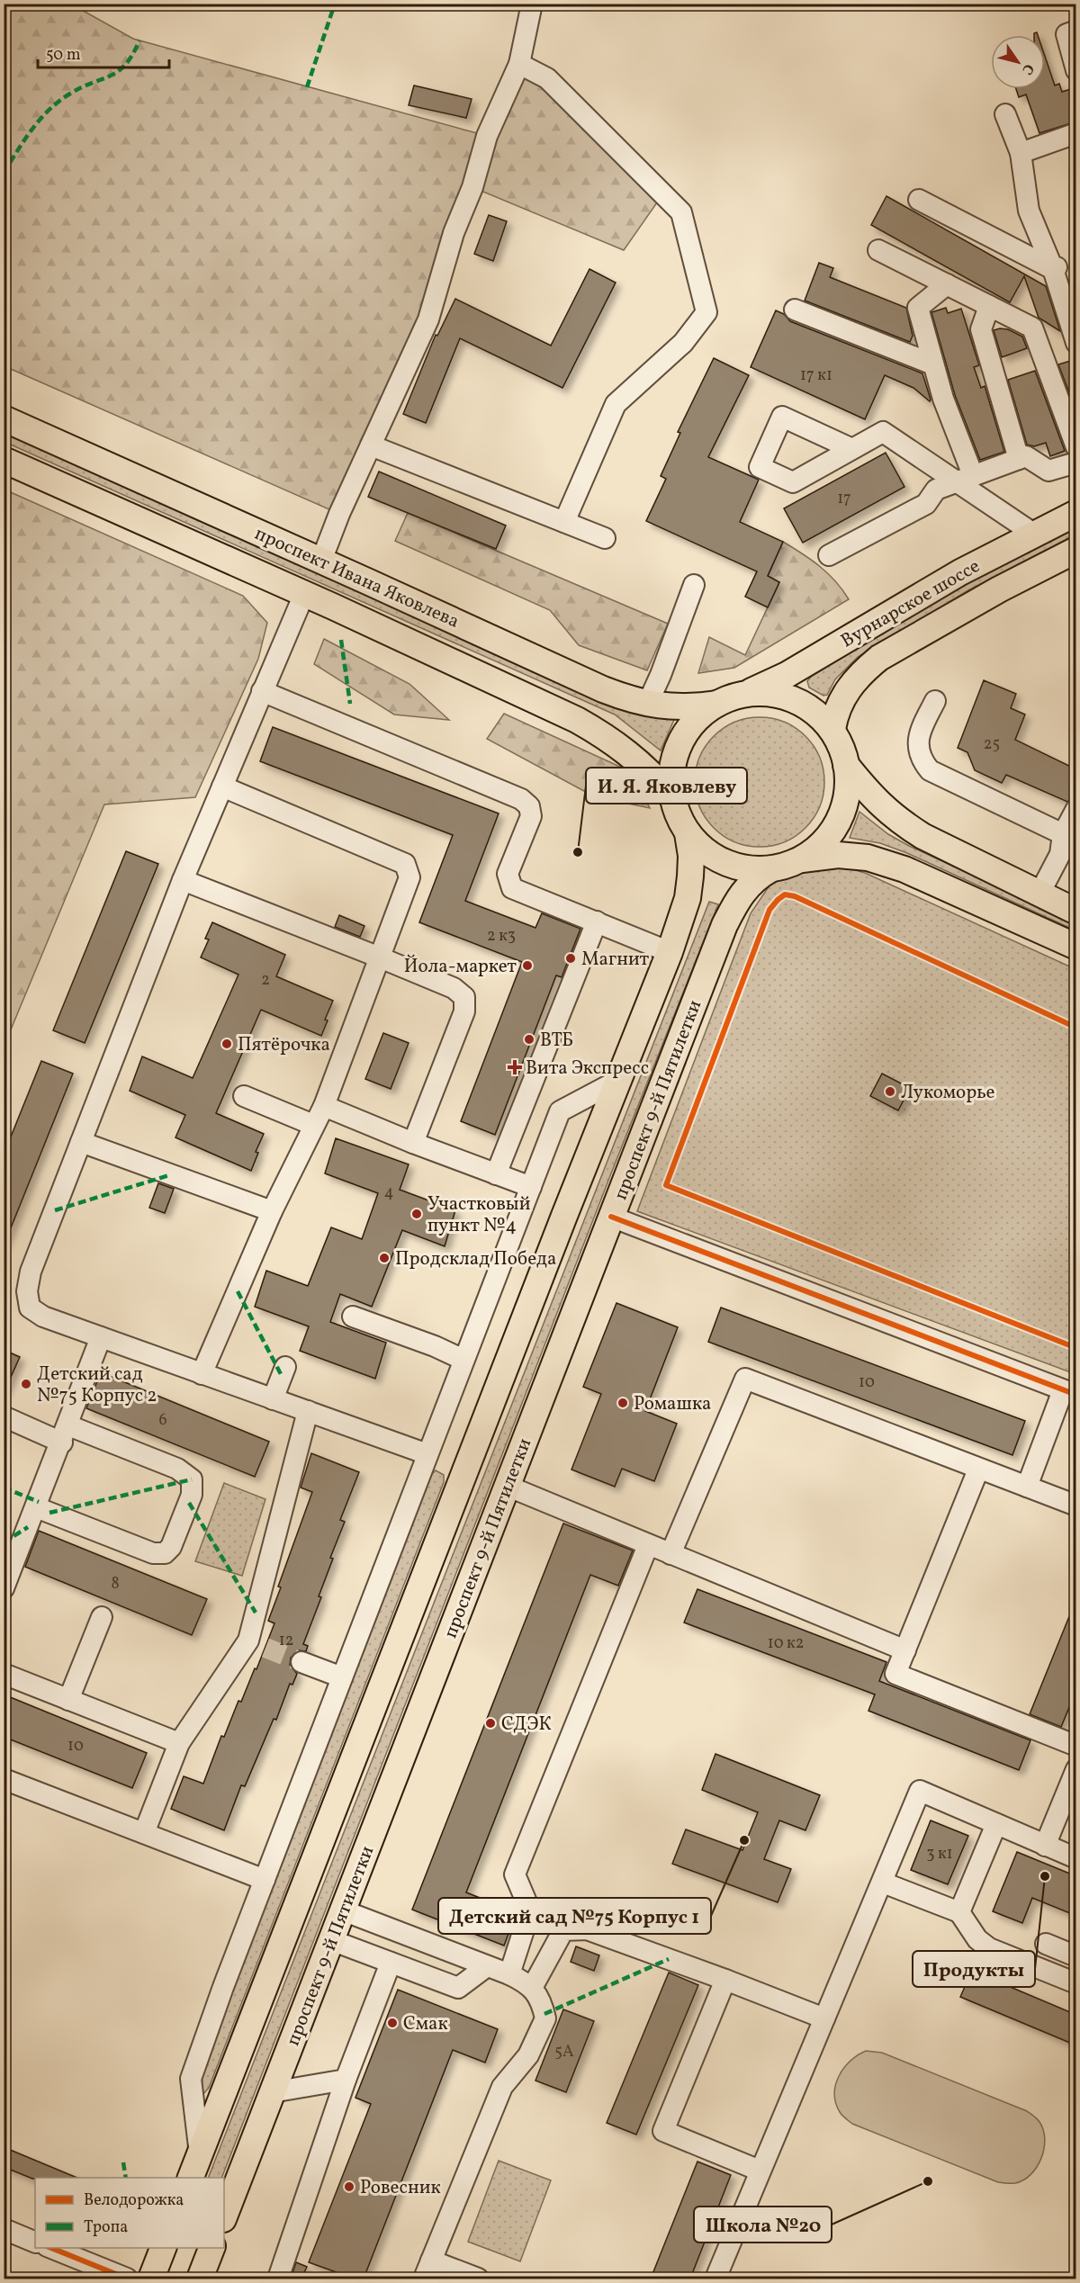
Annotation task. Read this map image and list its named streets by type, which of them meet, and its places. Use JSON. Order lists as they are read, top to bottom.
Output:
{
  "streets": {
    "main road": ["проспект Ивана Яковлева", "Вурнарское шоссе", "проспект 9-й Пятилетки"]
  },
  "crossings": [
    ["проспект Ивана Яковлева", "Вурнарское шоссе"],
    ["проспект Ивана Яковлева", "проспект 9-й Пятилетки"],
    ["Вурнарское шоссе", "проспект 9-й Пятилетки"]
  ],
  "places": {
    "other": [
      "И. Я. Яковлеву",
      "Магнит",
      "Йола-маркет",
      "ВТБ",
      "Пятёрочка",
      "Лукоморье",
      "Участковый пункт №4",
      "Продсклад Победа",
      "Детский сад №75 Корпус 2",
      "Ромашка",
      "СДЭК",
      "Детский сад №75 Корпус 1",
      "Продукты",
      "Смак",
      "Школа №20",
      "Ровесник"
    ],
    "health": ["Вита Экспресс"]
  },
  "house_numbers": [
    "17 к1",
    "17",
    "25",
    "2 к3",
    "2",
    "4",
    "10",
    "6",
    "8",
    "12",
    "10 к2",
    "10",
    "3 к1",
    "5А"
  ],
  "legend": ["Велодорожка", "Тропа"],
  "scale_bar": "50 m",
  "north": "bottom right"
}
